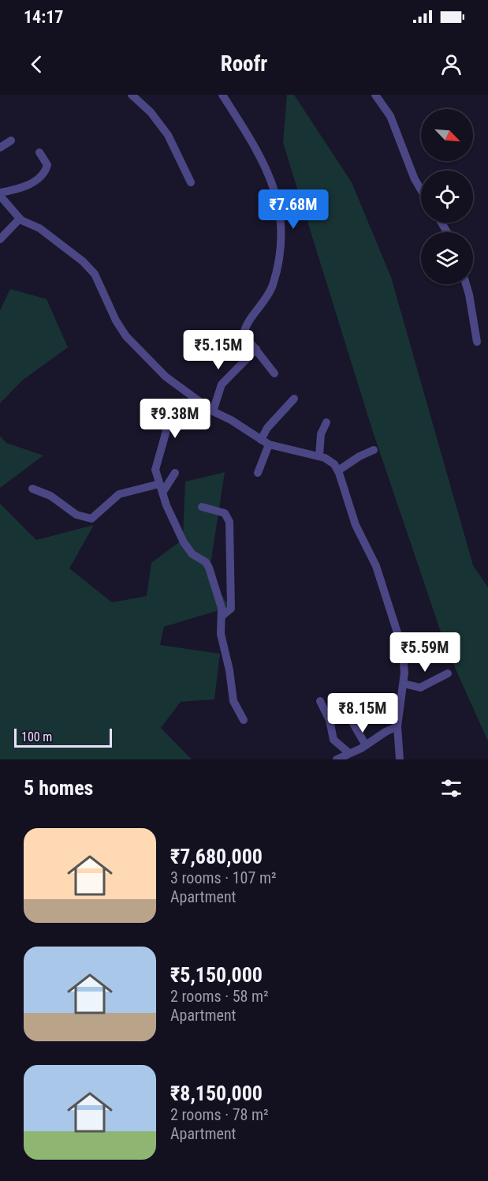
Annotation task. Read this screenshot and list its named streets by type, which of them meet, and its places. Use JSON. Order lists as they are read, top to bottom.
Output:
{
  "scale_bar": "100 m",
  "north": "bottom right",
  "page": {
    "status": "14:17",
    "header": "Roofr",
    "price": [
      "₹7.68M",
      "₹5.15M",
      "₹9.38M",
      "₹5.59M",
      "₹8.15M"
    ],
    "scale": "100 m",
    "heading": "5 homes",
    "list": [
      {
        "name": "₹7,680,000",
        "note": "3 rooms · 107 m² · Apartment"
      },
      {
        "name": "₹5,150,000",
        "note": "2 rooms · 58 m² · Apartment"
      },
      {
        "name": "₹8,150,000",
        "note": "2 rooms · 78 m² · Apartment"
      }
    ]
  }
}
